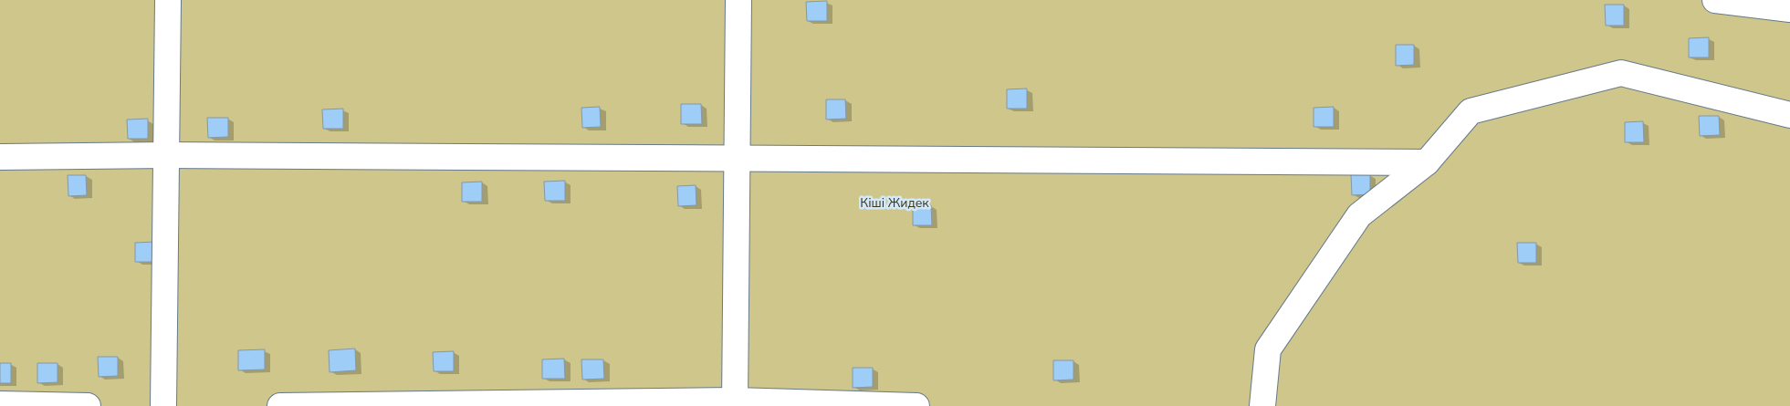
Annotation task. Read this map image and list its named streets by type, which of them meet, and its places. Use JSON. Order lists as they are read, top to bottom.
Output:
{
  "parks": ["Кіші Жидек"]
}
